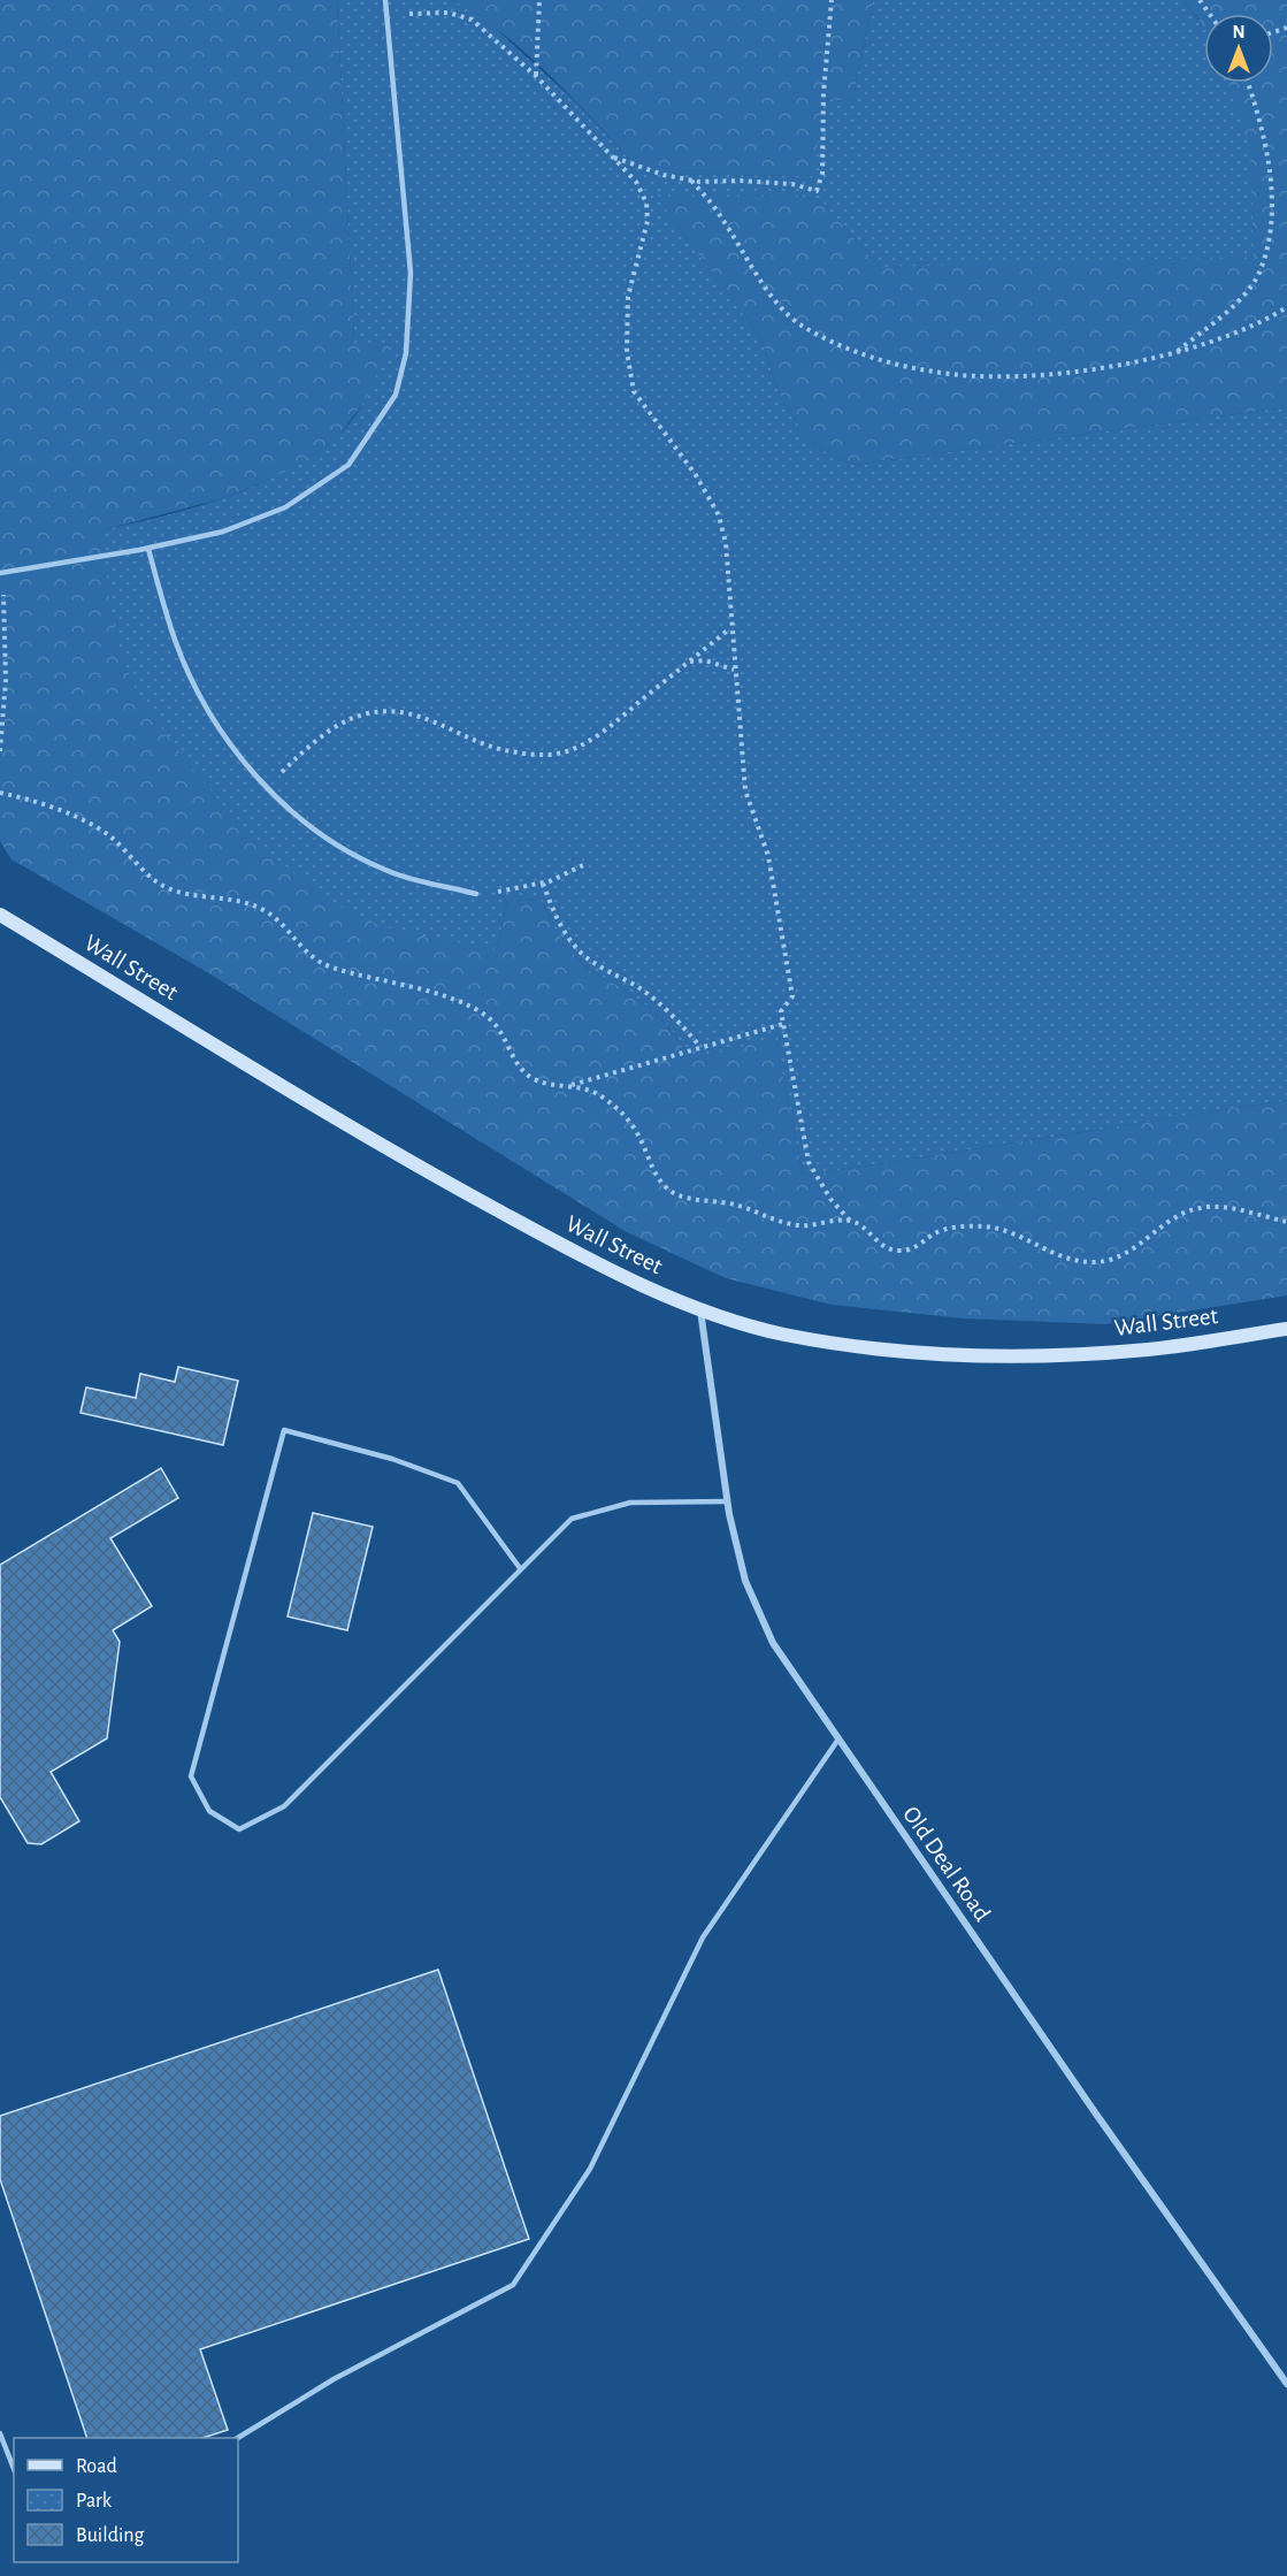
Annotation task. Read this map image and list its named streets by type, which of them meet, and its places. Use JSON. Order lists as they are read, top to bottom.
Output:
{
  "streets": {
    "street": ["Wall Street", "Old Deal Road"]
  },
  "crossings": [
    ["Wall Street", "Old Deal Road"]
  ],
  "legend": ["Road", "Park", "Building"],
  "north": "top"
}
